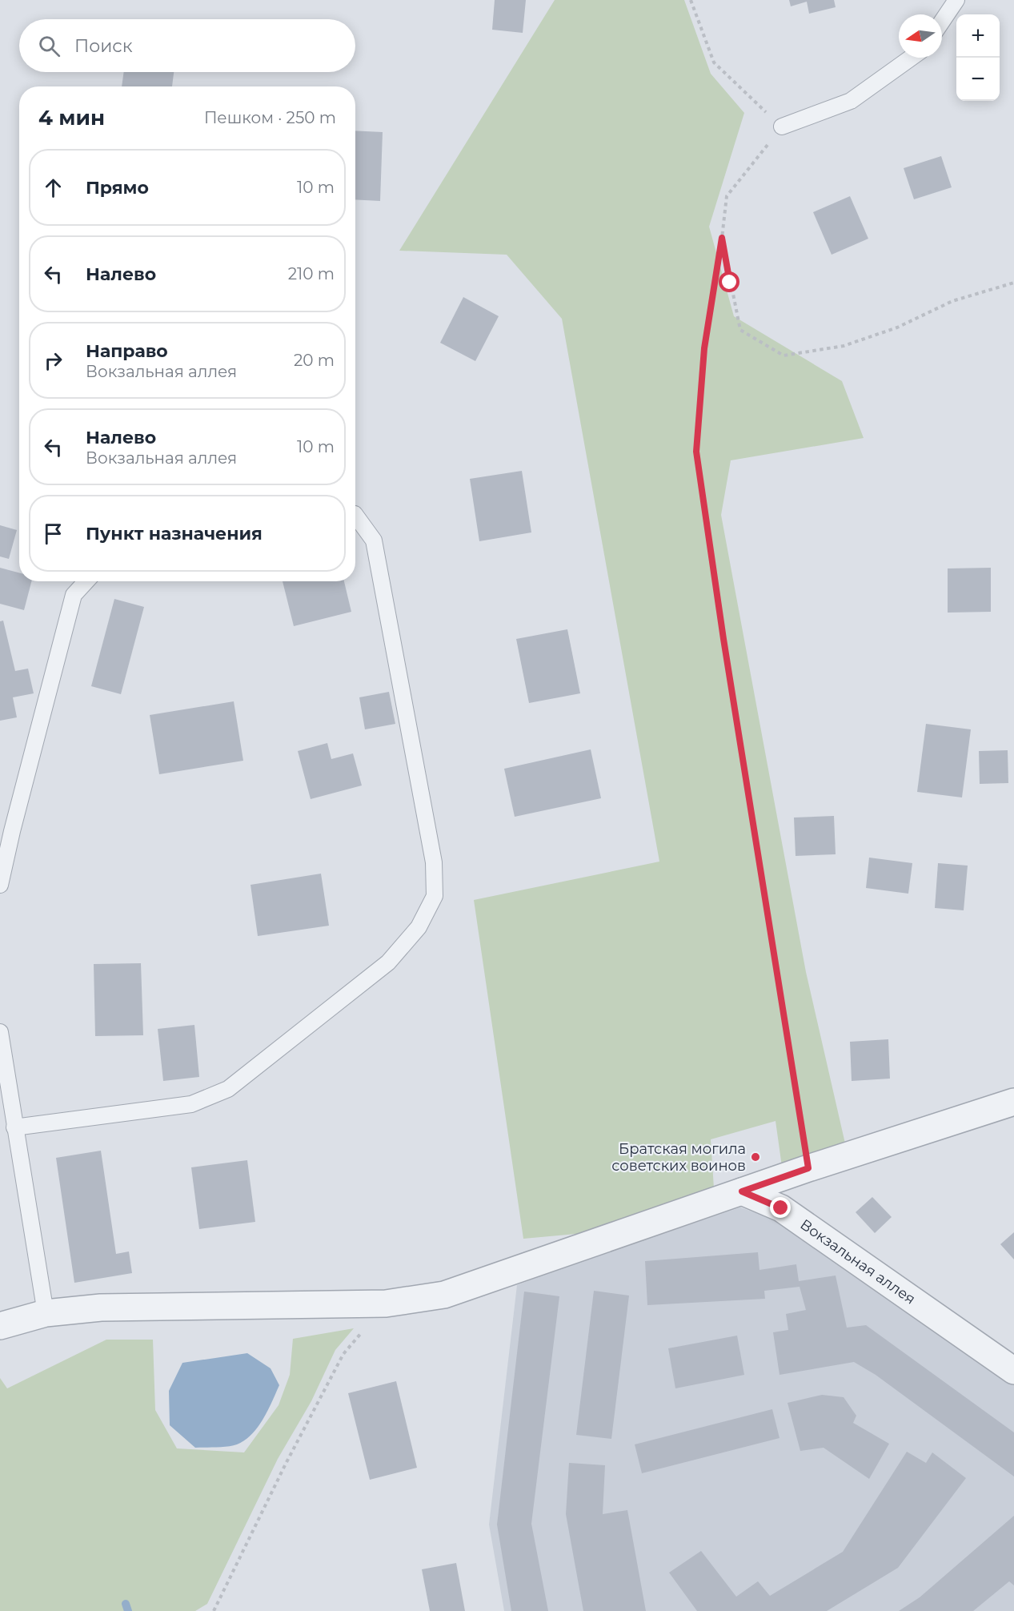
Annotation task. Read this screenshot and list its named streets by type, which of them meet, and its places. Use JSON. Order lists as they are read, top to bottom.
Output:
{
  "streets": {
    "street": ["Вокзальная аллея"]
  },
  "places": ["Братская могила советских воинов"],
  "north": "left",
  "page": {
    "map_buttons": ["+", "−"],
    "search": "Поиск",
    "heading": ["4 мин", "Пешком · 250 m"],
    "list": [
      ["Прямо", "10 m"],
      ["Налево", "210 m"],
      ["Направо", "Вокзальная аллея", "20 m"],
      ["Налево", "Вокзальная аллея", "10 m"],
      "Пункт назначения"
    ]
  }
}
